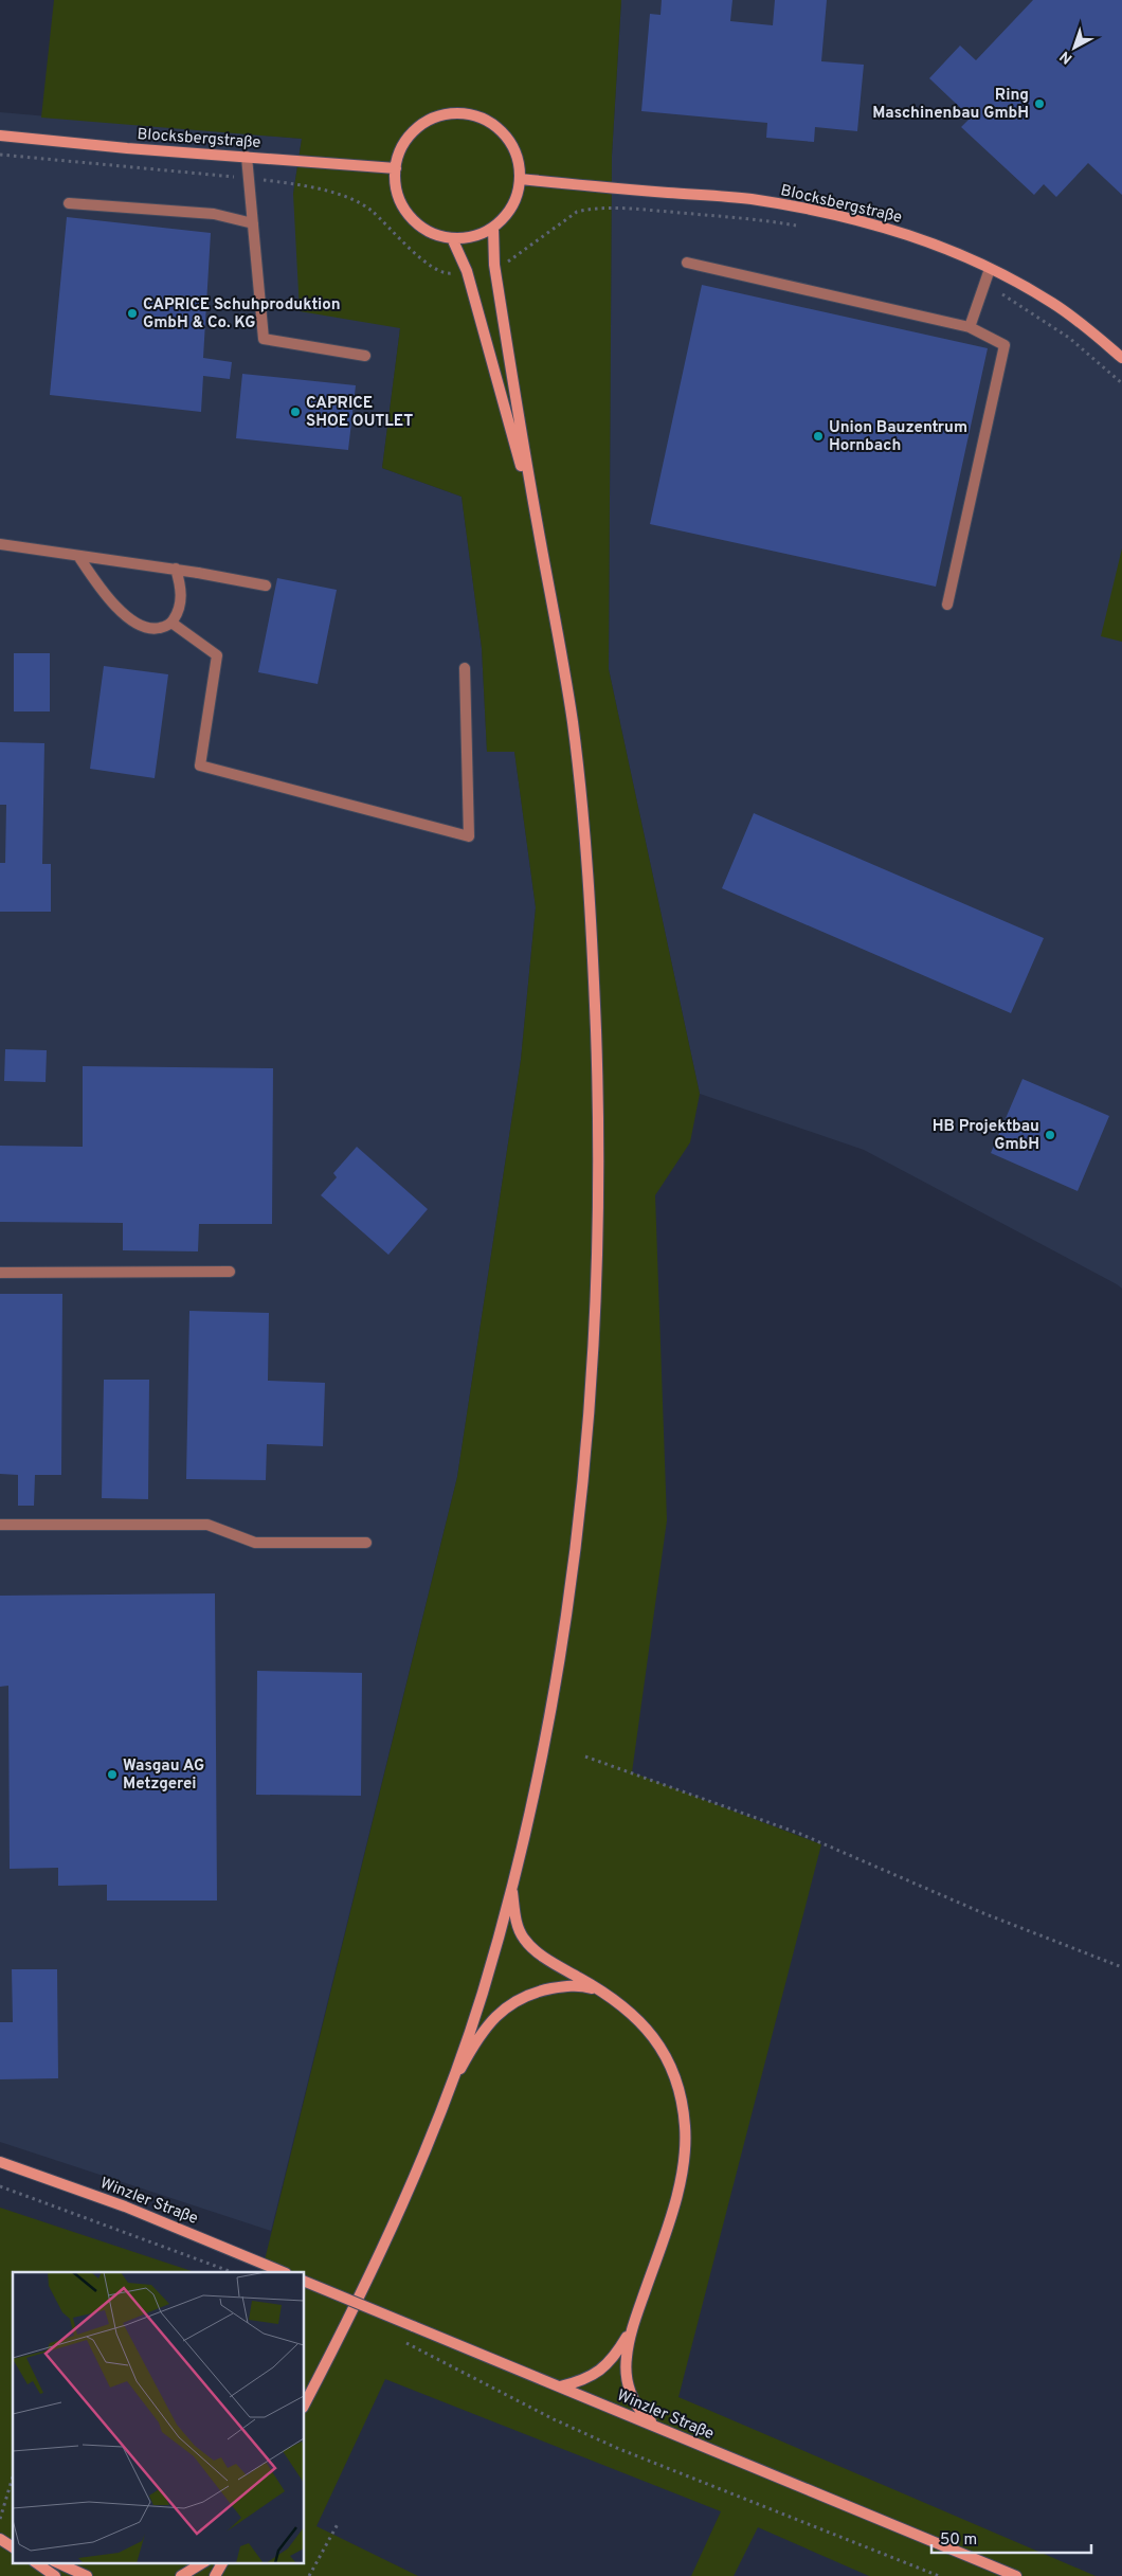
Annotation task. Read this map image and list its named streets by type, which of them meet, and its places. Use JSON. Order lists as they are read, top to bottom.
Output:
{
  "streets": {
    "main road": ["Blocksbergstraße", "Winzler Straße"]
  },
  "places": [
    "Ring Maschinenbau GmbH",
    "CAPRICE Schuhproduktion GmbH & Co. KG",
    "CAPRICE SHOE OUTLET",
    "Union Bauzentrum Hornbach",
    "HB Projektbau GmbH",
    "Wasgau AG Metzgerei"
  ],
  "scale_bar": "50 m",
  "north": "bottom left"
}
